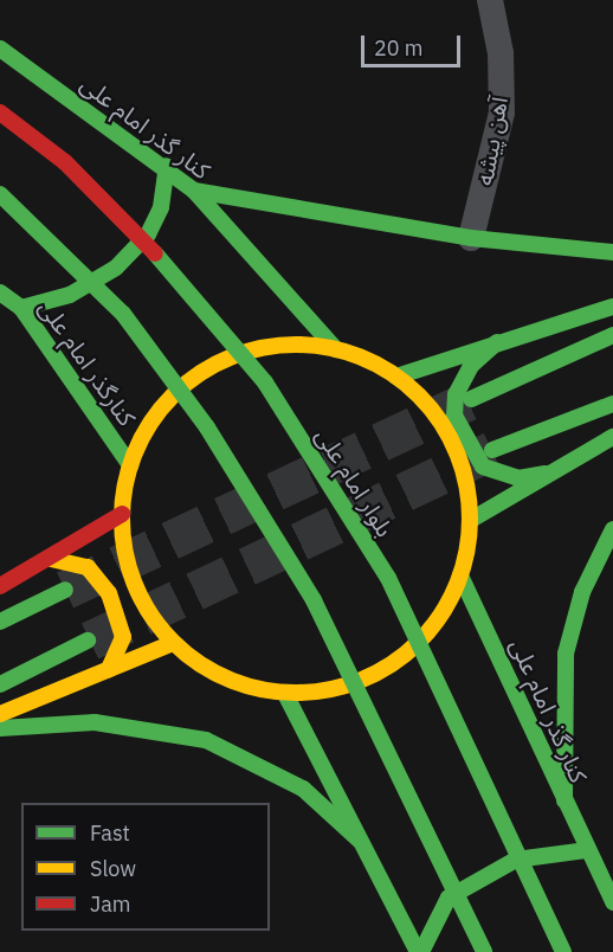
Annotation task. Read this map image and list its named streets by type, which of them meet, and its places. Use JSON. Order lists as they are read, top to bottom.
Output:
{
  "streets": {
    "main road": ["کنار گذر امام علی", "کنارگذر امام علی", "بلوار امام علی"],
    "street": ["آهن پیشه"]
  },
  "legend": ["Fast", "Slow", "Jam"],
  "scale_bar": "20 m"
}
